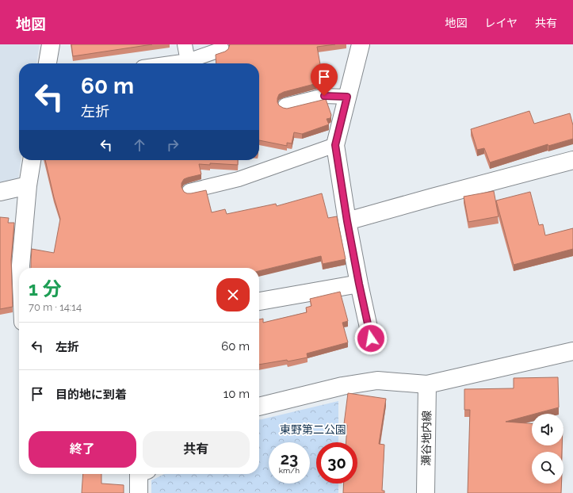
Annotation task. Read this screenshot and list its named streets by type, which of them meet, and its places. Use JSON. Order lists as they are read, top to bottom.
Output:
{
  "streets": {
    "street": ["瀬谷地内線"]
  },
  "parks": ["東野第二公園"],
  "page": {
    "header": "地図",
    "nav": ["地図", "レイヤ", "共有"],
    "turn": ["60 m", "左折"],
    "heading": ["1 分", "70 m · 14:14"],
    "list": [
      {
        "name": "左折",
        "value": "60 m"
      },
      {
        "name": "目的地に到着",
        "value": "10 m"
      }
    ],
    "buttons": ["終了", "共有"],
    "speed": "23 km/h",
    "limit": "30"
  }
}
